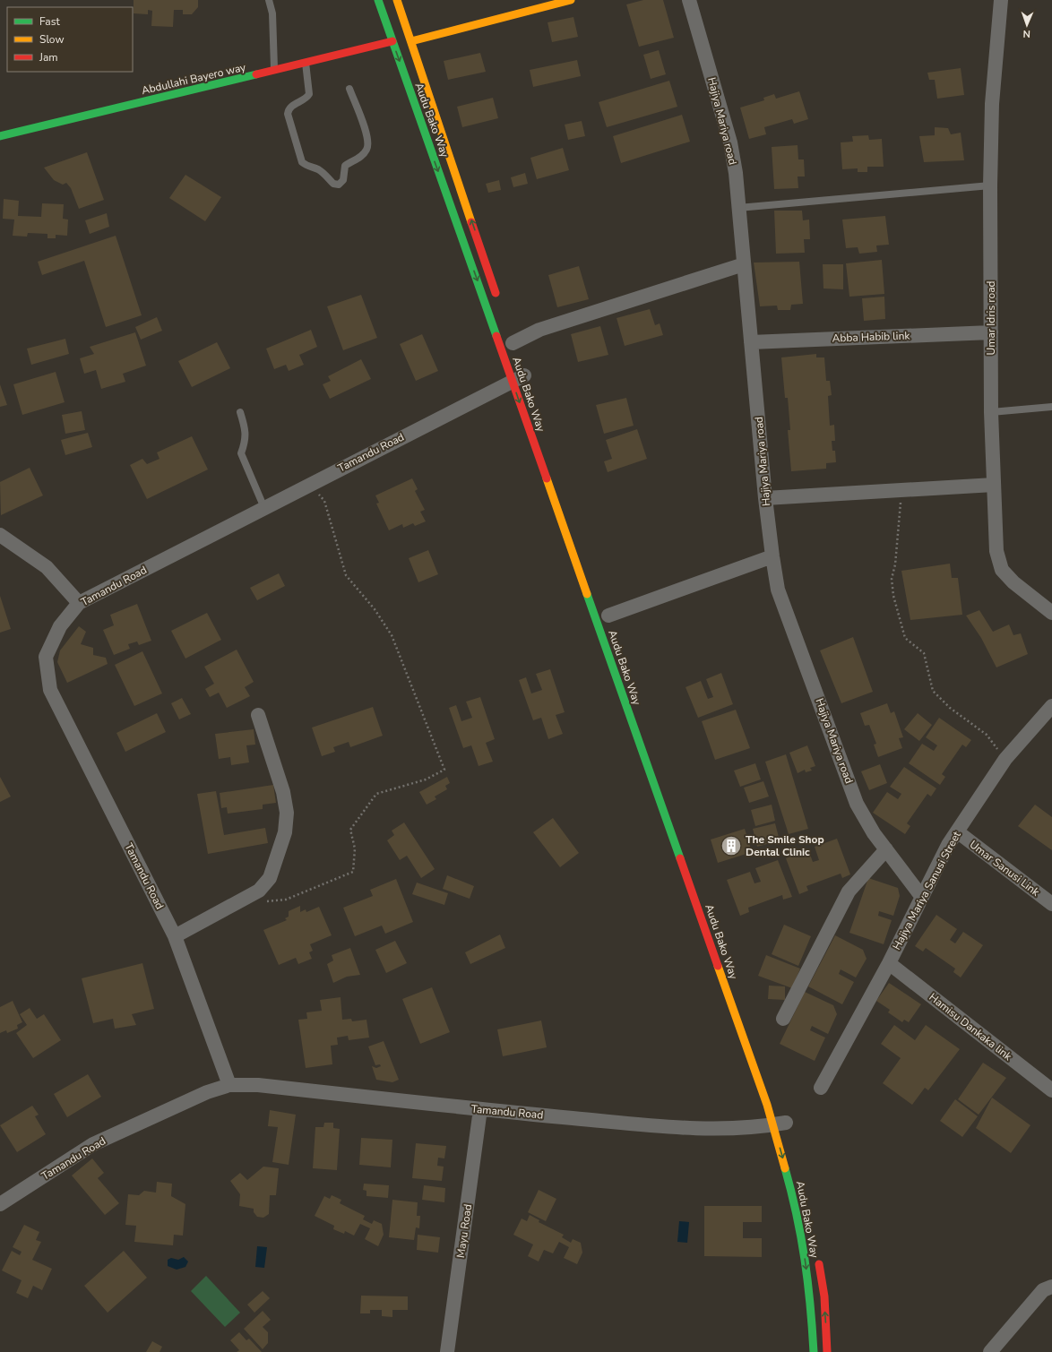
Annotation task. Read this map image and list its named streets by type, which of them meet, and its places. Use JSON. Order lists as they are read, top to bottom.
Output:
{
  "streets": {
    "main road": ["Abdullahi Bayero way", "Audu Bako Way"],
    "street": [
      "Hajiya Mariya road",
      "Umar Idris road",
      "Abba Habib link",
      "Tamandu Road",
      "Umar Sanusi Link",
      "Hajiya Mariya Sanusi Street",
      "Hamisu Dankaka link",
      "Mayu Road"
    ]
  },
  "crossings": [
    ["Abdullahi Bayero way", "Audu Bako Way"],
    ["Audu Bako Way", "Tamandu Road"],
    ["Hajiya Mariya road", "Abba Habib link"],
    ["Hajiya Mariya road", "Hajiya Mariya Sanusi Street"],
    ["Umar Idris road", "Abba Habib link"],
    ["Tamandu Road", "Mayu Road"],
    ["Umar Sanusi Link", "Hajiya Mariya Sanusi Street"],
    ["Hajiya Mariya Sanusi Street", "Hamisu Dankaka link"]
  ],
  "places": {
    "building": ["The Smile Shop Dental Clinic"]
  },
  "legend": ["Fast", "Slow", "Jam"],
  "north": "bottom"
}
